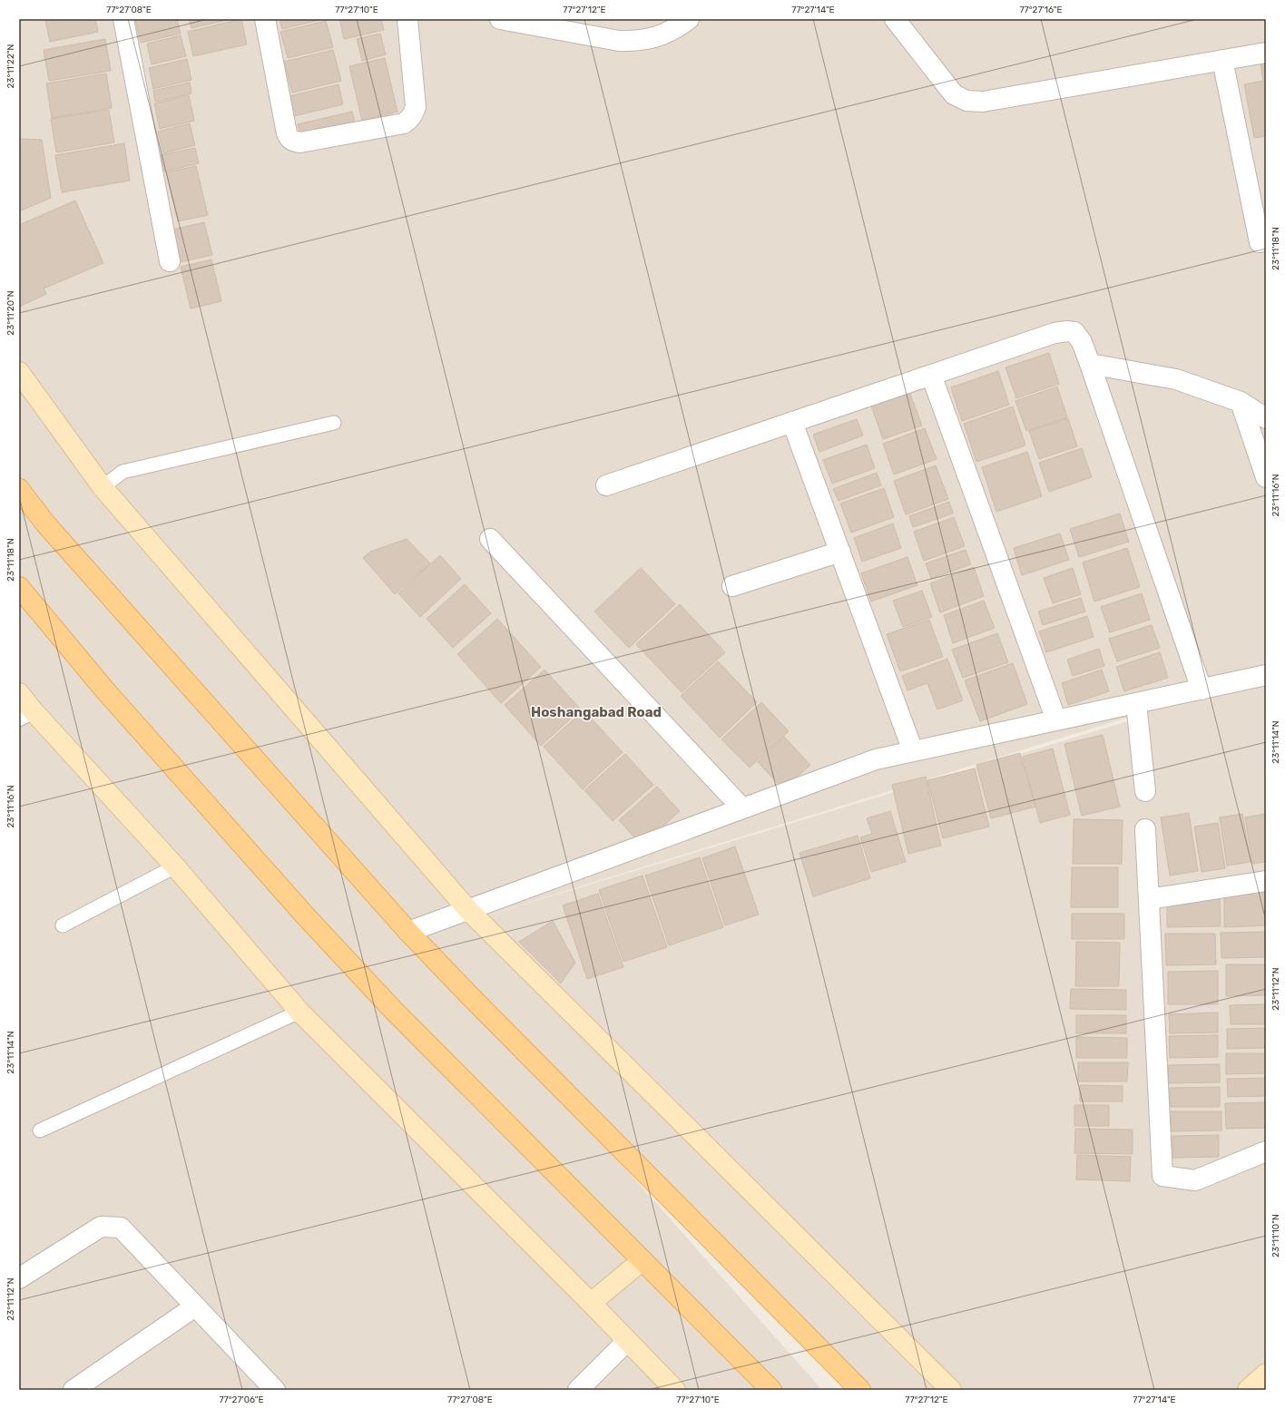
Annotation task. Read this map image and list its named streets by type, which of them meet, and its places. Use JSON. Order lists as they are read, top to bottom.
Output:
{
  "districts": ["Hoshangabad Road"],
  "coordinates": [
    "77°27'08\"E",
    "77°27'10\"E",
    "77°27'12\"E",
    "77°27'14\"E",
    "77°27'16\"E",
    "23°11'22\"N",
    "23°11'18\"N",
    "23°11'20\"N",
    "23°11'16\"N",
    "23°11'14\"N",
    "23°11'12\"N",
    "23°11'10\"N",
    "77°27'06\"E"
  ]
}
